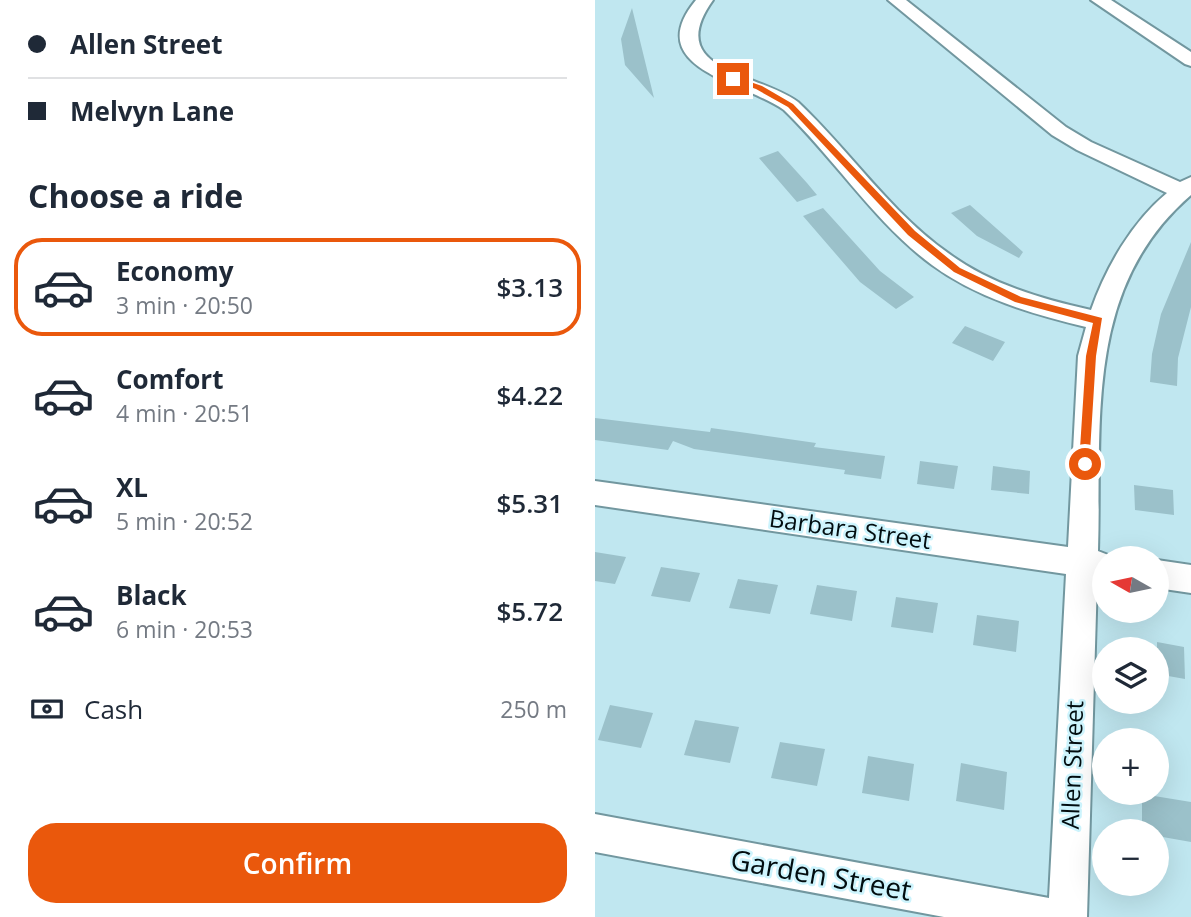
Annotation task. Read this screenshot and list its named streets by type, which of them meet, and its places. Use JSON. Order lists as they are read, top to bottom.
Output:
{
  "streets": {
    "street": ["Barbara Street", "Allen Street", "Garden Street"]
  },
  "north": "left",
  "page": {
    "banner": ["Allen Street", "Melvyn Lane"],
    "heading": "Choose a ride",
    "list": [
      {
        "name": "Economy",
        "note": "3 min · 20:50",
        "value": "$3.13"
      },
      {
        "name": "Comfort",
        "note": "4 min · 20:51",
        "value": "$4.22"
      },
      {
        "name": "XL",
        "note": "5 min · 20:52",
        "value": "$5.31"
      },
      {
        "name": "Black",
        "note": "6 min · 20:53",
        "value": "$5.72"
      }
    ],
    "map_buttons": ["+", "−"],
    "pay": ["Cash", "250 m"],
    "buttons": "Confirm"
  }
}
